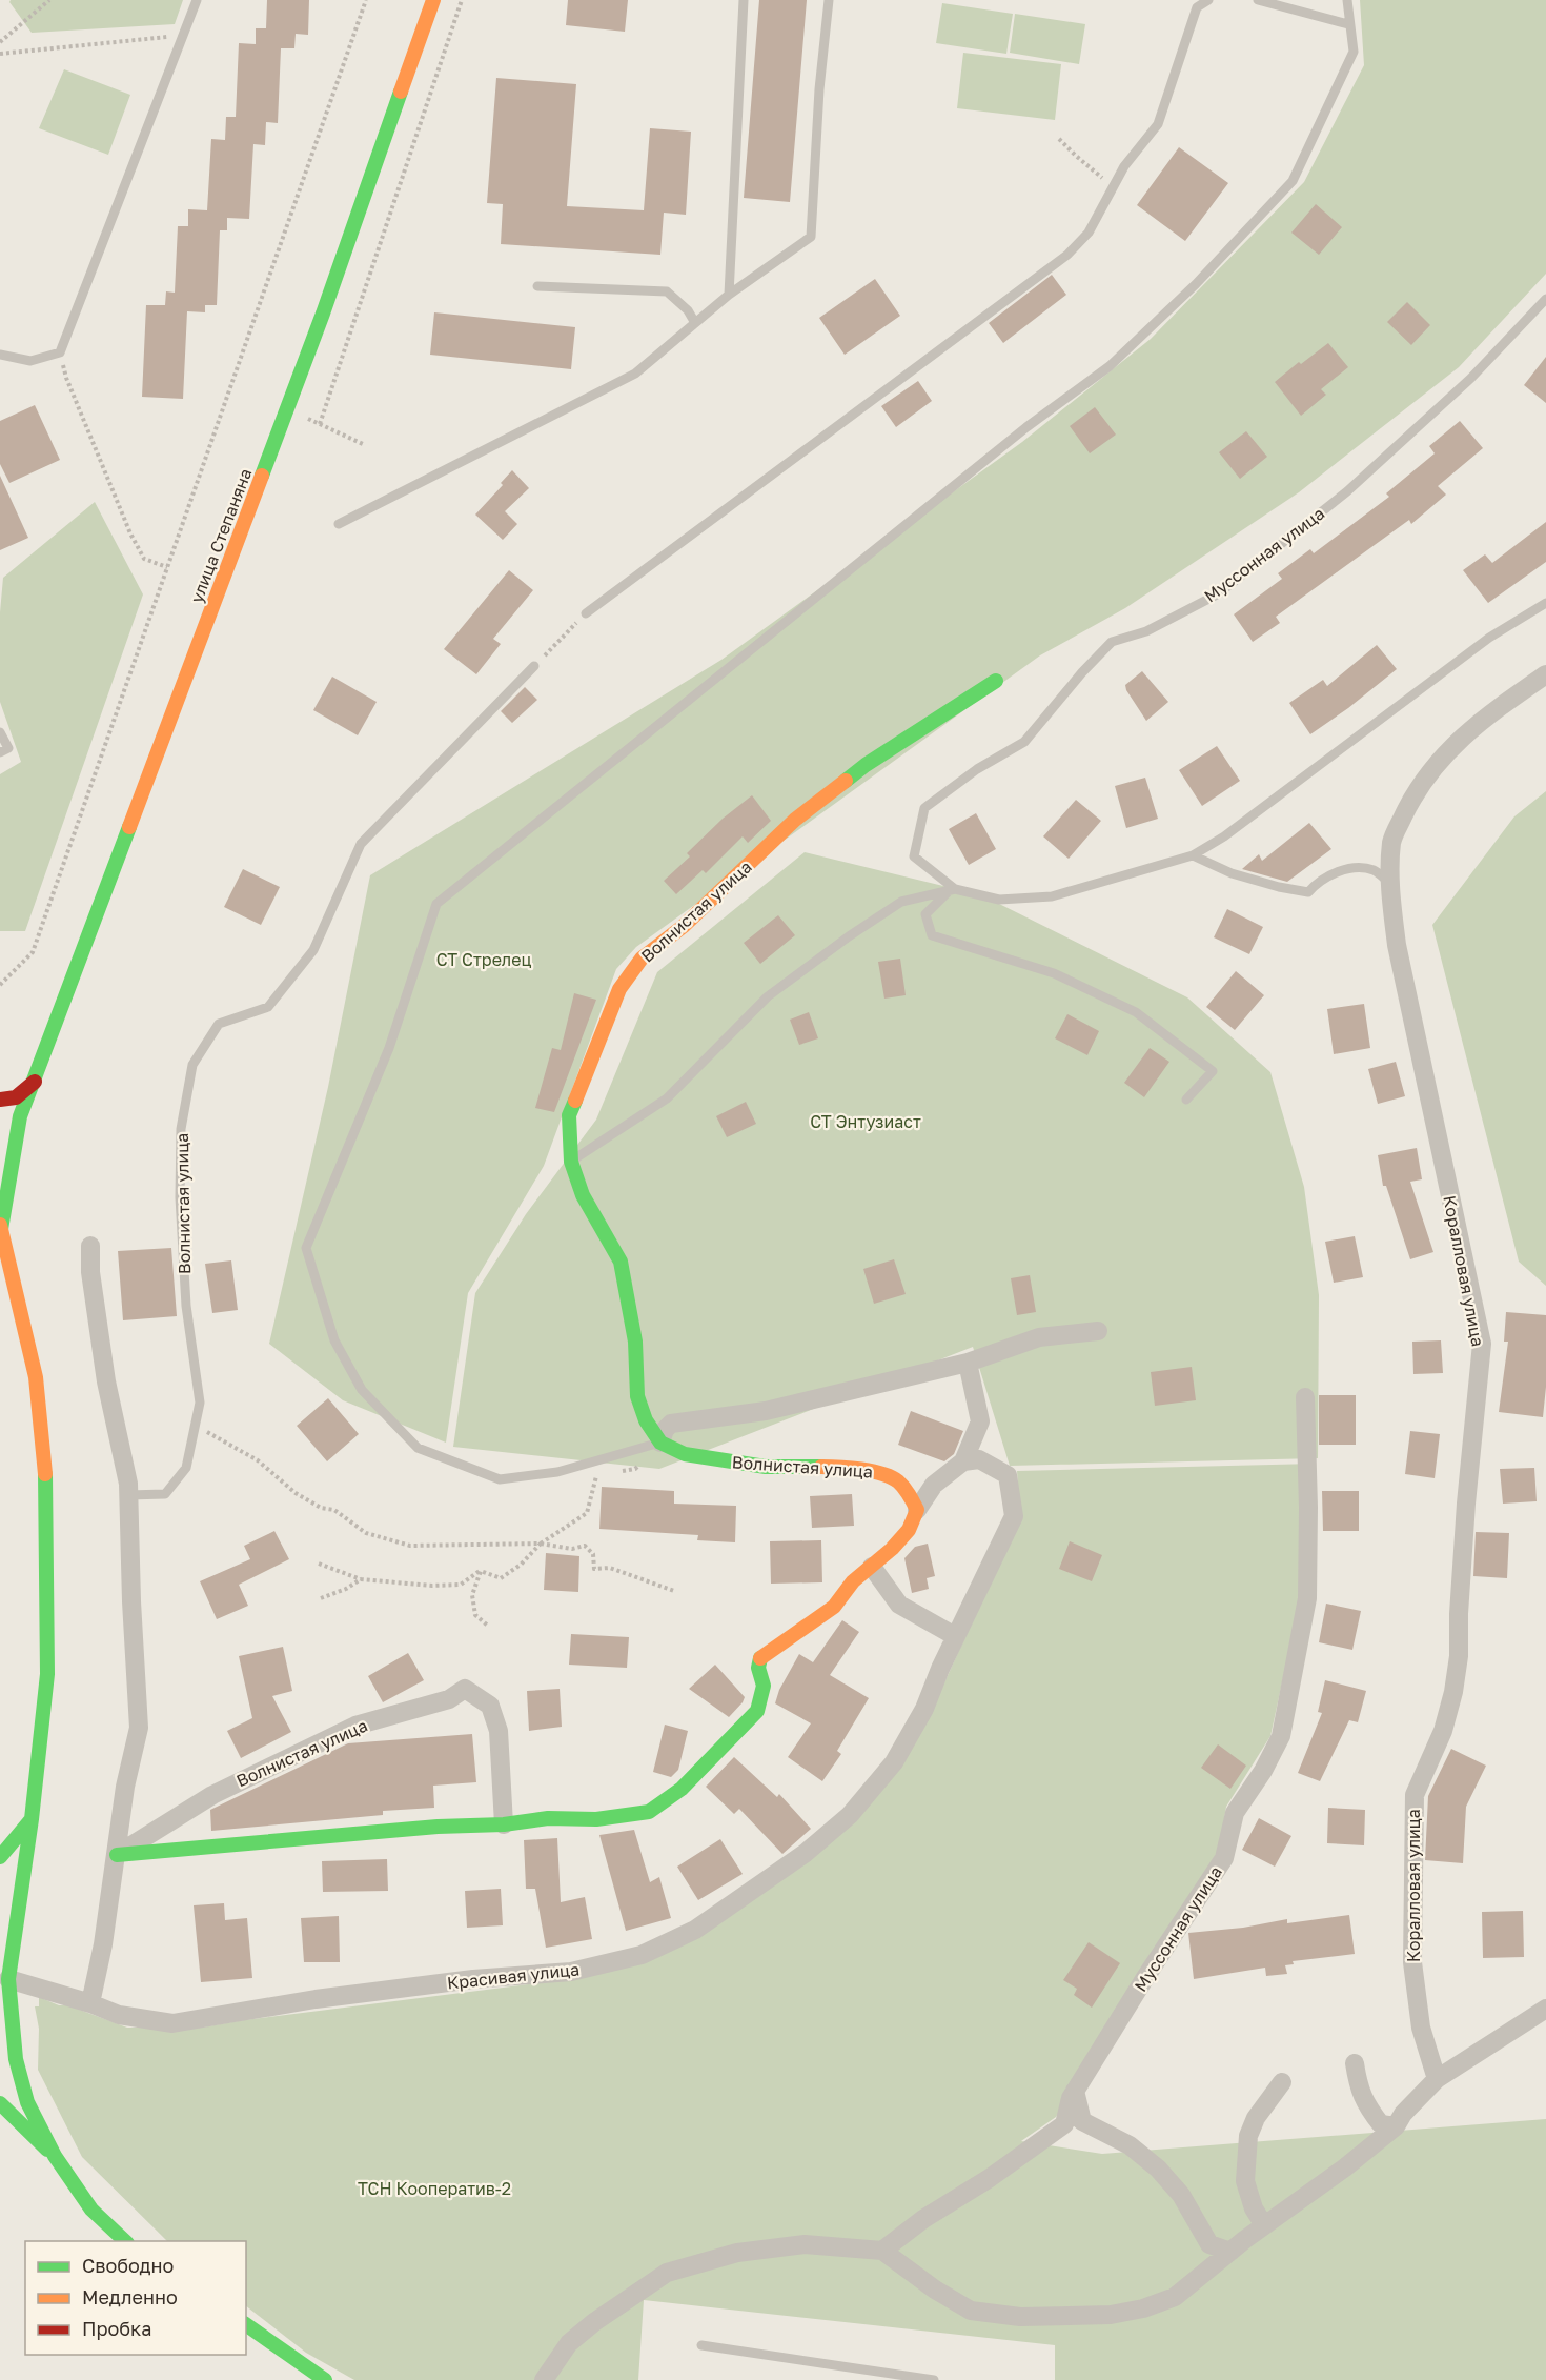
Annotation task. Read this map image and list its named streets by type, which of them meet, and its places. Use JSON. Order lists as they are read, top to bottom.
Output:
{
  "streets": {
    "main road": ["улица Степаняна", "Волнистая улица"],
    "street": ["Муссонная улица", "Коралловая улица", "Красивая улица"]
  },
  "parks": ["СТ Стрелец", "СТ Энтузиаст", "ТСН Кооператив-2"],
  "legend": ["Свободно", "Медленно", "Пробка"]
}
